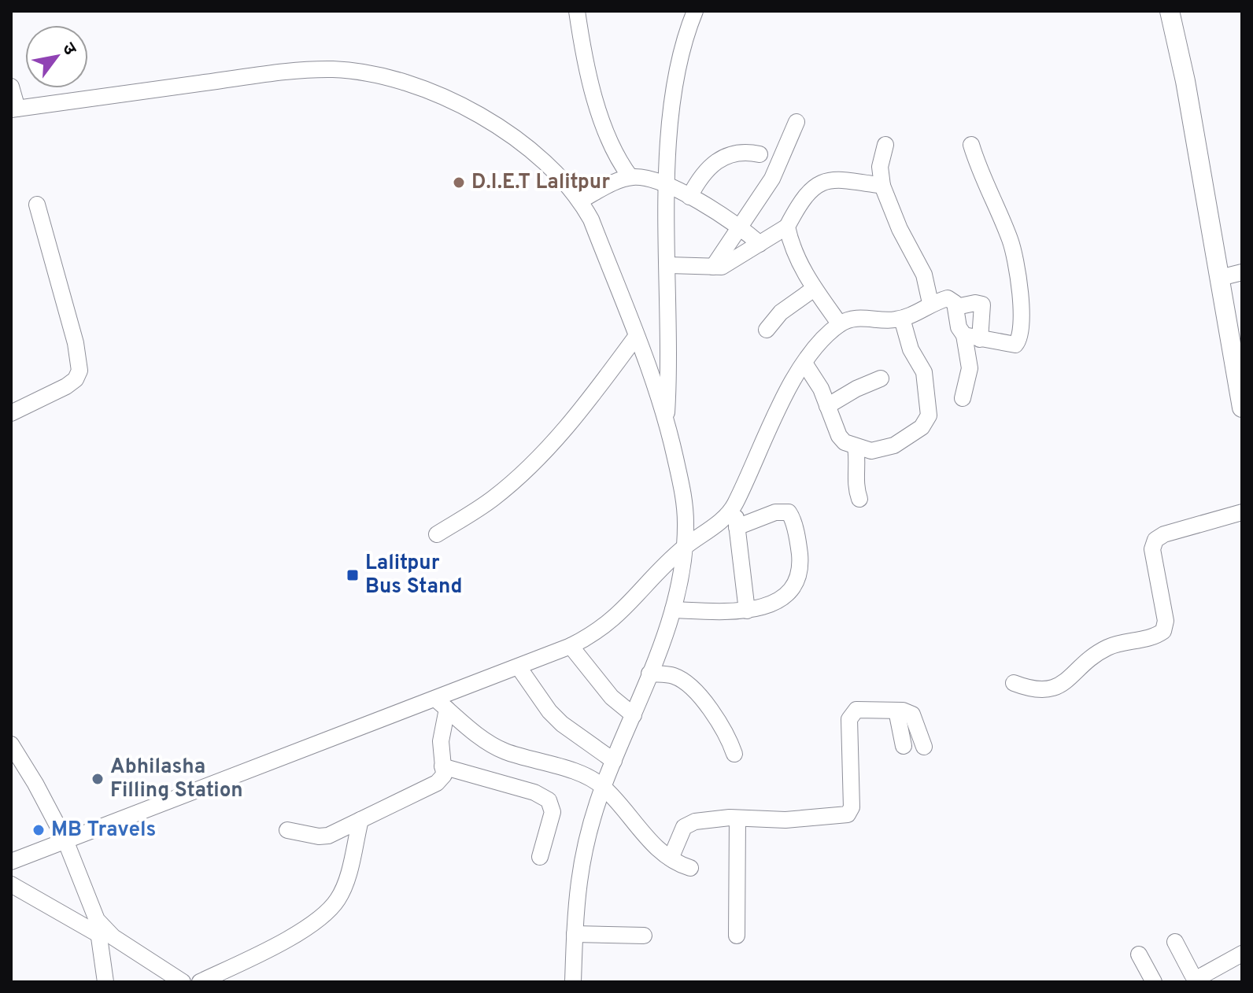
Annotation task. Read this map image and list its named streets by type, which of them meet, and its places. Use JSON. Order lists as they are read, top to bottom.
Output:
{
  "places": {
    "other": ["D.I.E.T Lalitpur", "Abhilasha Filling Station", "MB Travels"],
    "transit": ["Lalitpur Bus Stand"]
  },
  "north": "top right"
}
